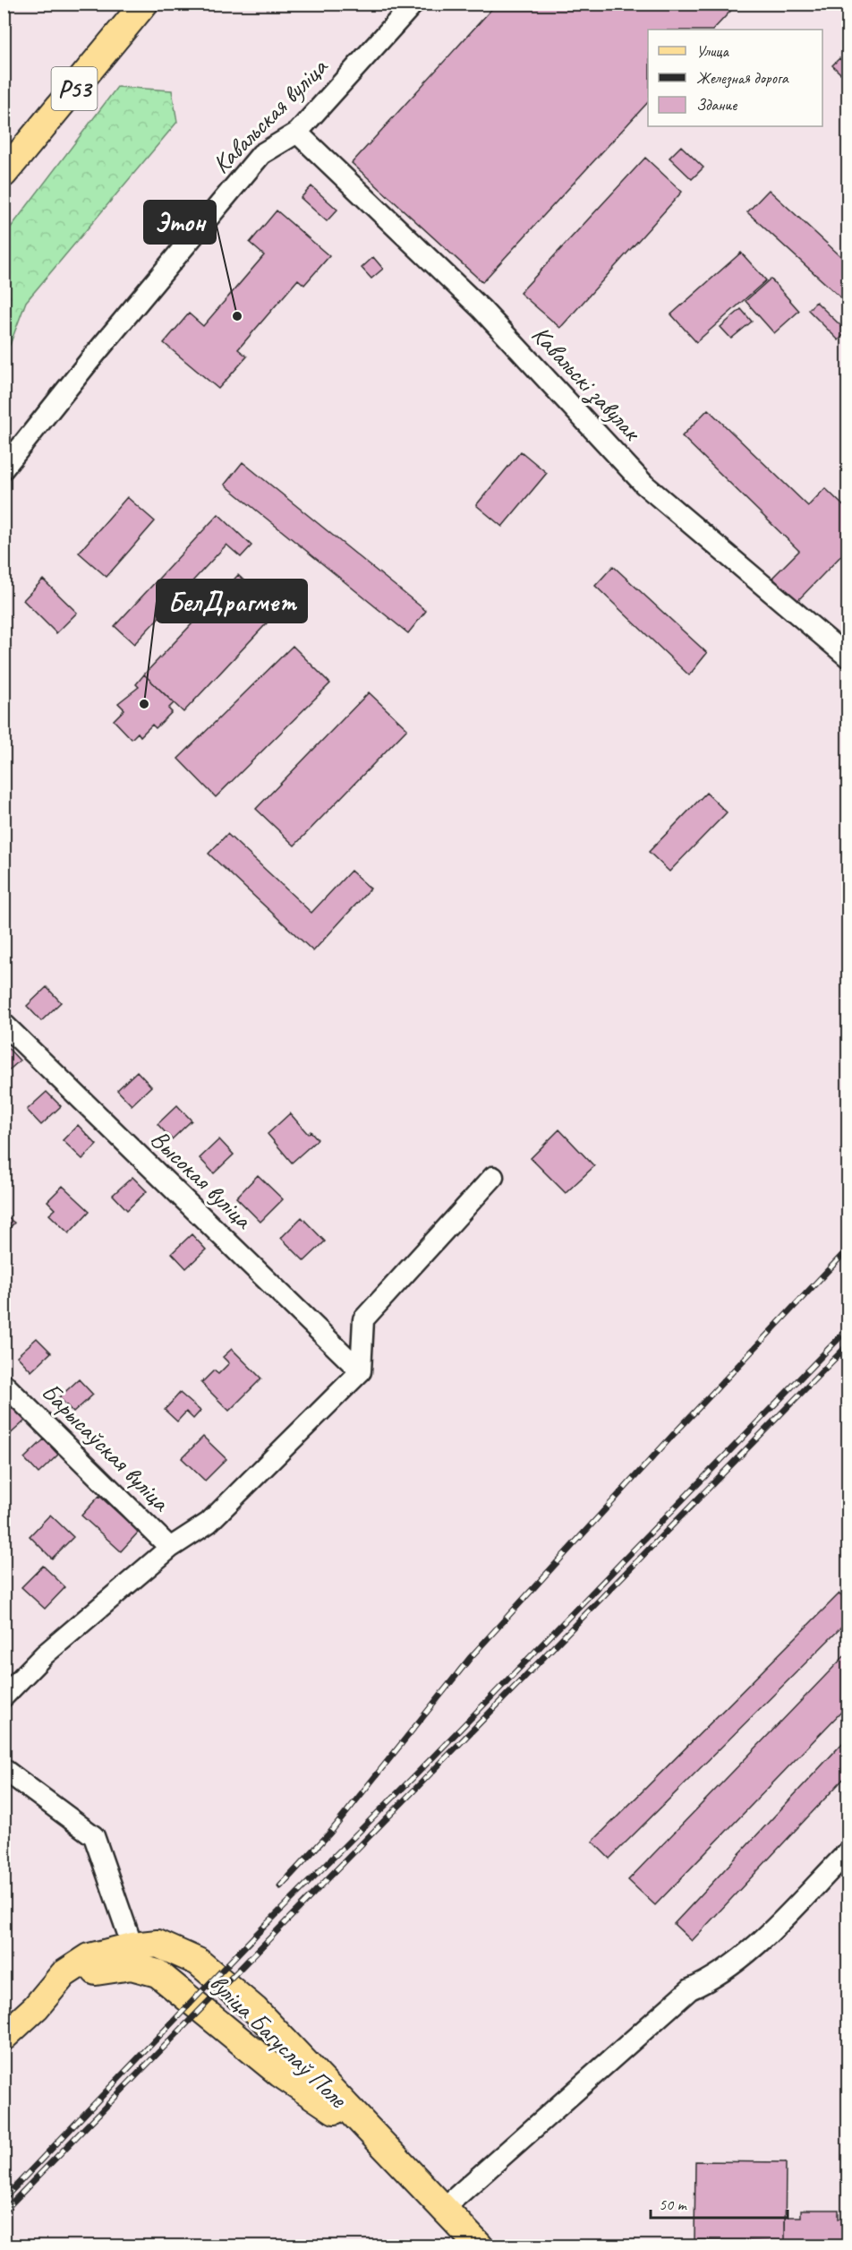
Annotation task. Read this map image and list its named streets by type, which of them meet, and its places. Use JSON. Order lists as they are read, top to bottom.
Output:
{
  "streets": {
    "main road": ["Р53", "вуліца Багуслаў Поле"],
    "street": [
      "Кавальская вуліца",
      "Кавальскі завулак",
      "Высокая вуліца",
      "Барысаўская вуліца"
    ]
  },
  "crossings": [
    ["Кавальская вуліца", "Кавальскі завулак"]
  ],
  "places": ["Этон", "БелДрагмет"],
  "legend": ["Улица", "Железная дорога", "Здание"],
  "scale_bar": "50 m"
}
